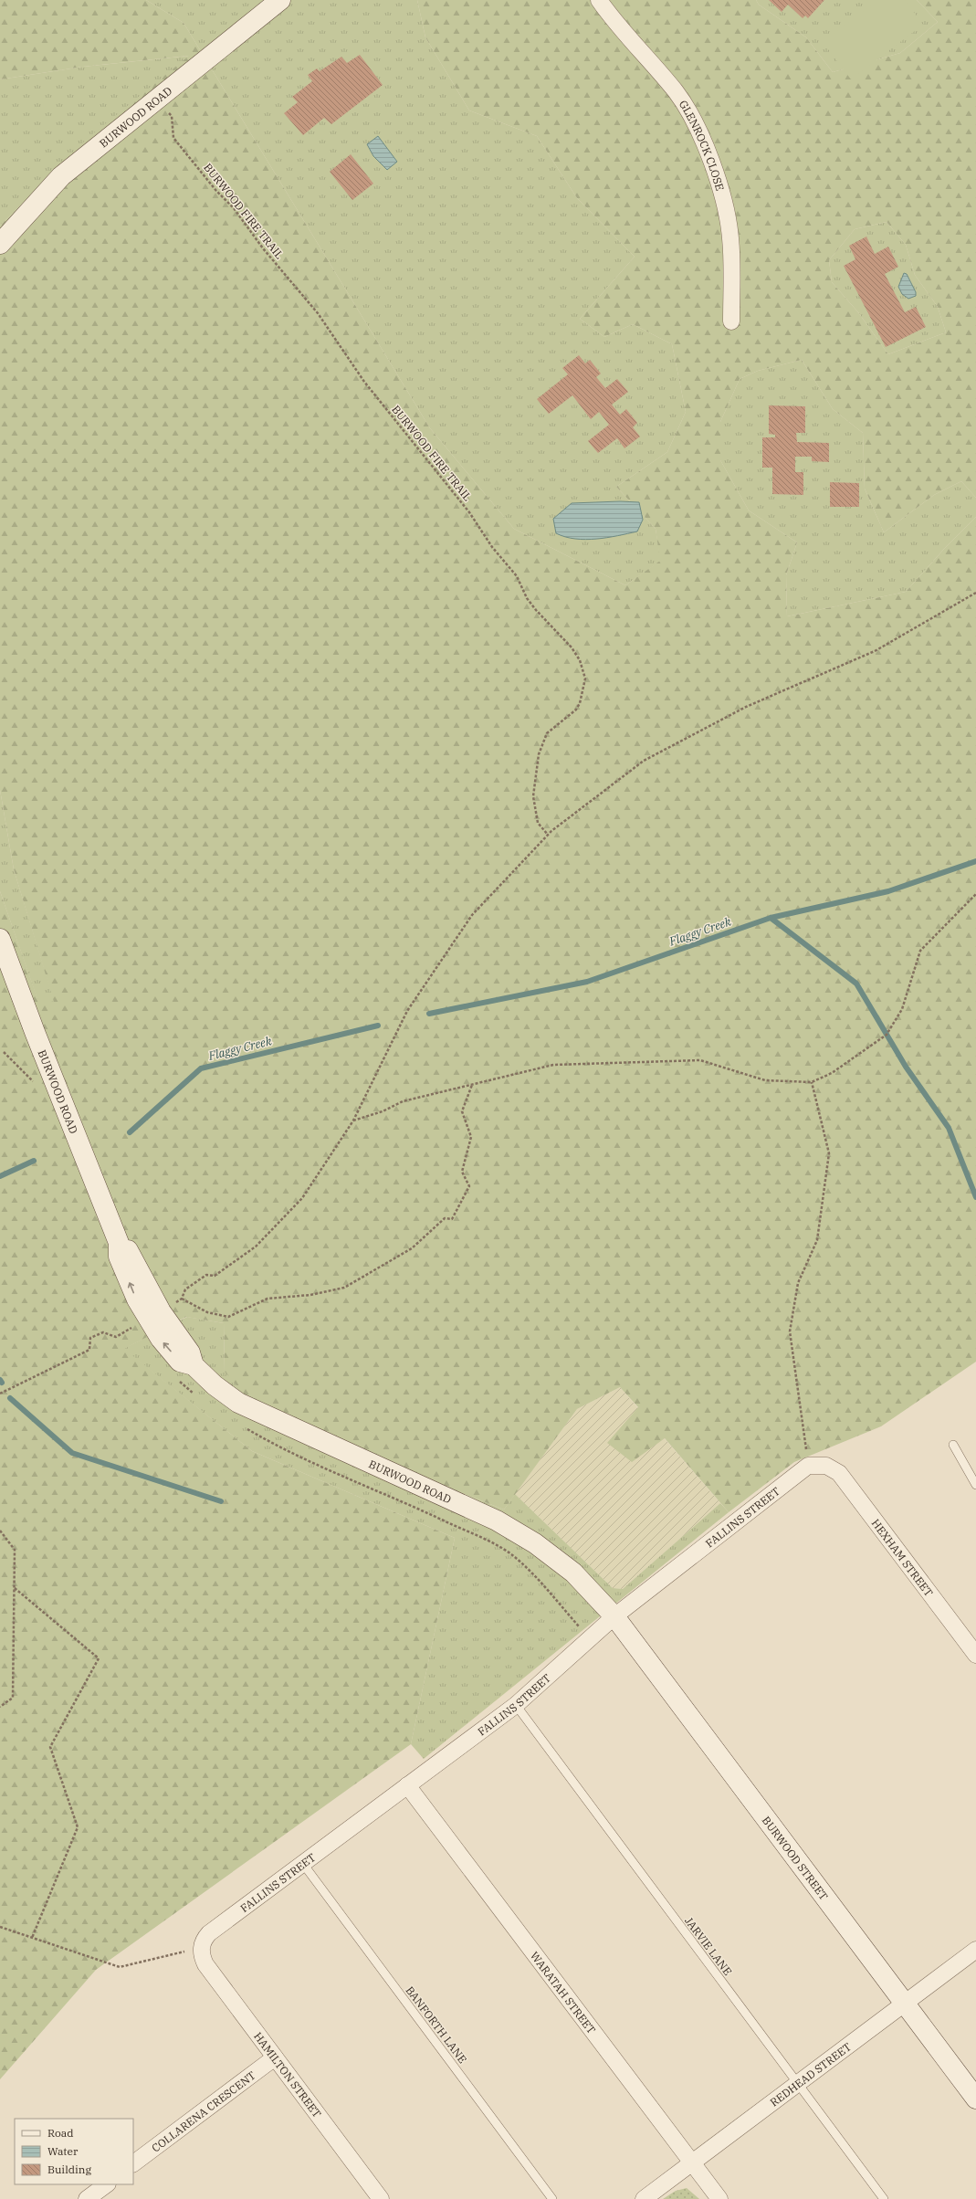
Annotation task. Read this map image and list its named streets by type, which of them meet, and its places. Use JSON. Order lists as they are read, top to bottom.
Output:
{
  "streets": {
    "main road": ["BURWOOD ROAD", "BURWOOD STREET"],
    "street": [
      "GLENROCK CLOSE",
      "FALLINS STREET",
      "HEXHAM STREET",
      "WARATAH STREET",
      "HAMILTON STREET",
      "REDHEAD STREET",
      "COLLARENA CRESCENT"
    ],
    "lane": ["JARVIE LANE", "BANFORTH LANE"],
    "path": ["BURWOOD FIRE TRAIL"]
  },
  "crossings": [
    ["BURWOOD ROAD", "BURWOOD FIRE TRAIL"],
    ["BURWOOD ROAD", "FALLINS STREET"],
    ["BURWOOD ROAD", "BURWOOD STREET"],
    ["FALLINS STREET", "HEXHAM STREET"],
    ["FALLINS STREET", "BURWOOD STREET"],
    ["FALLINS STREET", "JARVIE LANE"],
    ["FALLINS STREET", "WARATAH STREET"],
    ["FALLINS STREET", "BANFORTH LANE"],
    ["FALLINS STREET", "HAMILTON STREET"],
    ["BURWOOD STREET", "REDHEAD STREET"],
    ["JARVIE LANE", "REDHEAD STREET"],
    ["WARATAH STREET", "REDHEAD STREET"],
    ["HAMILTON STREET", "COLLARENA CRESCENT"]
  ],
  "water": ["Flaggy Creek"],
  "legend": ["Road", "Water", "Building"]
}
